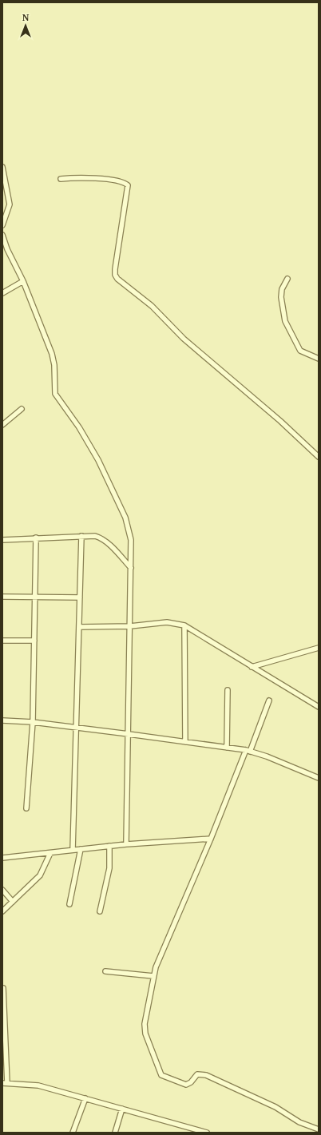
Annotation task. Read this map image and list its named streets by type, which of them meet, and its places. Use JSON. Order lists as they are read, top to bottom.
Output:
{
  "north": "top"
}
